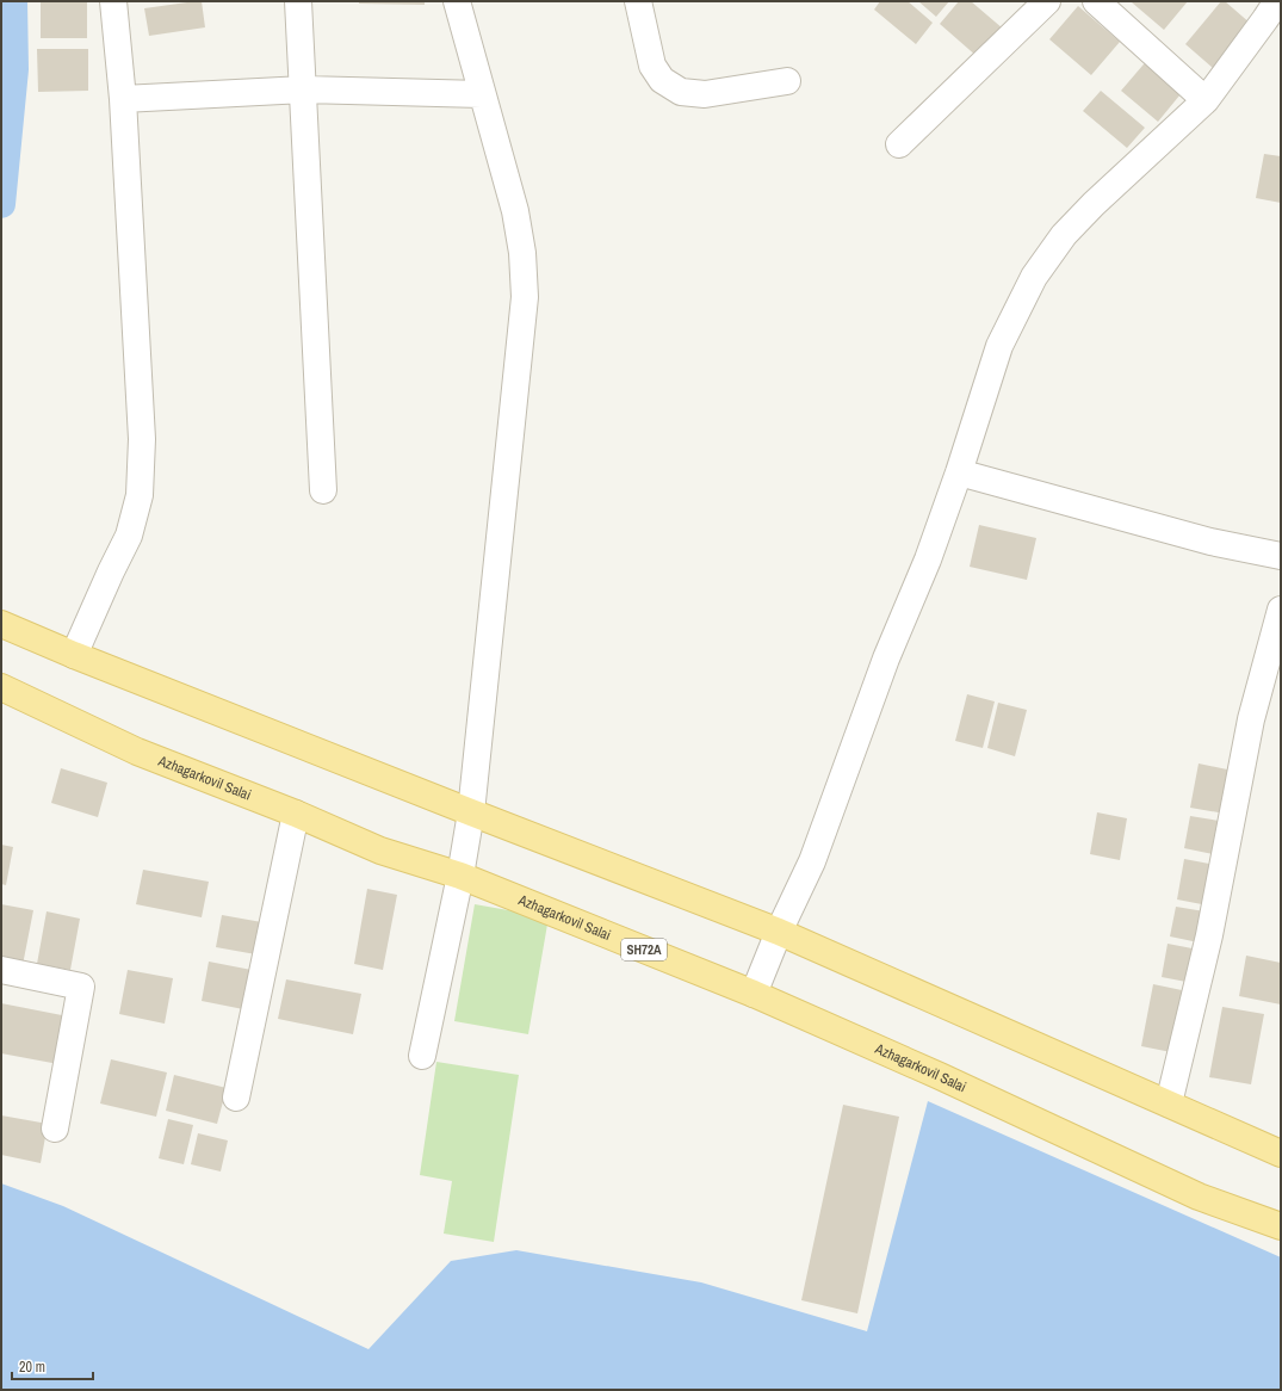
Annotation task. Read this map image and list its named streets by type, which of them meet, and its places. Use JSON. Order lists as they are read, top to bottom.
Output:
{
  "streets": {
    "main road": ["Azhagarkovil Salai", "SH72A"]
  },
  "scale_bar": "20 m"
}
